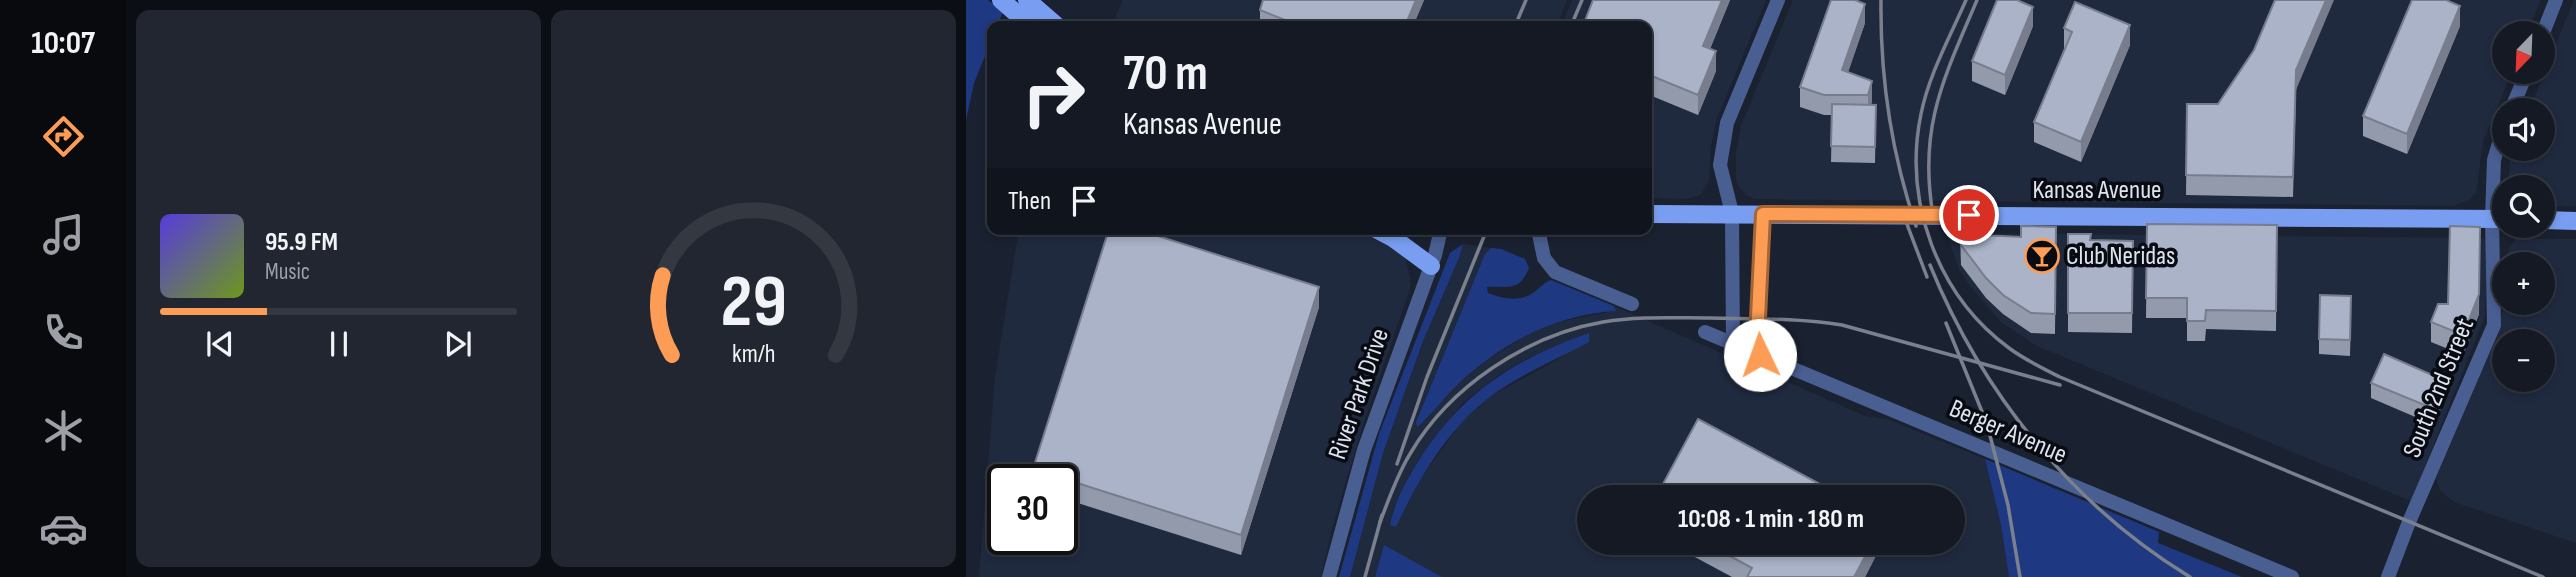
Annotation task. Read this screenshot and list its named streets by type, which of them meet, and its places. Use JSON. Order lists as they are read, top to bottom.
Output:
{
  "streets": {
    "main road": ["Kansas Avenue"],
    "street": ["South 2nd Street", "River Park Drive", "Berger Avenue"]
  },
  "places": {
    "bar": ["Club Neridas"]
  },
  "north": "bottom left",
  "page": {
    "tabs": "10:07",
    "map_buttons": ["+", "−"],
    "turn": ["70 m", "Kansas Avenue"],
    "then": "Then",
    "song": ["95.9 FM", "Music"],
    "limit": "30",
    "trip": "10:08 · 1 min · 180 m",
    "gauge": ["29", "km/h"]
  }
}
